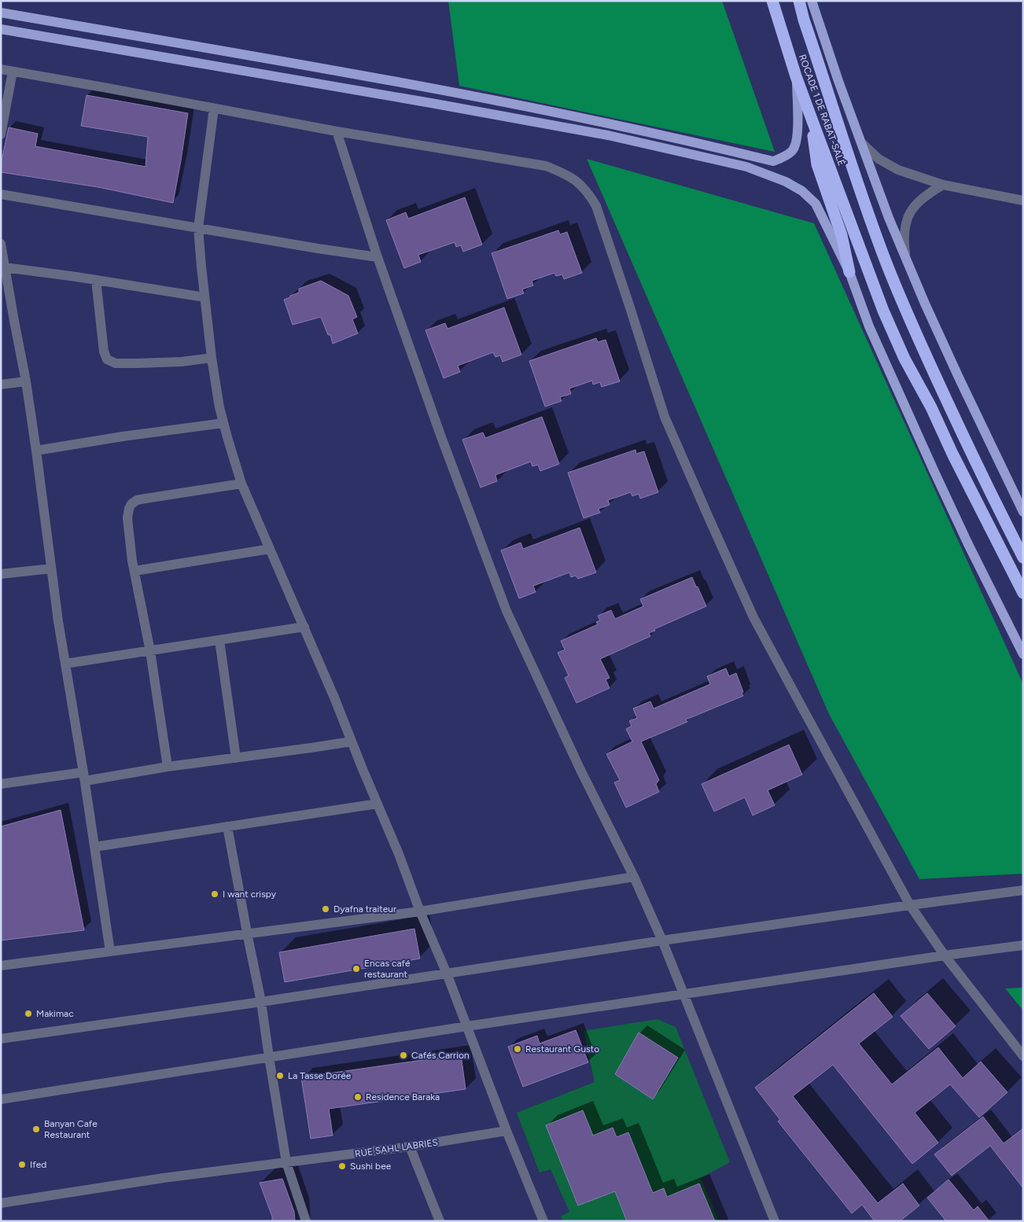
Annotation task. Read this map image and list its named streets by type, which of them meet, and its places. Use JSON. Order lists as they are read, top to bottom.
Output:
{
  "streets": {
    "highway": ["ROCADE 1 DE RABAT-SALÉ"],
    "street": ["RUE SAHL LABRIES"]
  },
  "places": [
    "I want crispy",
    "Dyafna traiteur",
    "Encas café restaurant",
    "Makimac",
    "Restaurant Gusto",
    "Cafés Carrion",
    "La Tasse Dorée",
    "Residence Baraka",
    "Banyan Cafe Restaurant",
    "Ifed",
    "Sushi bee"
  ]
}
